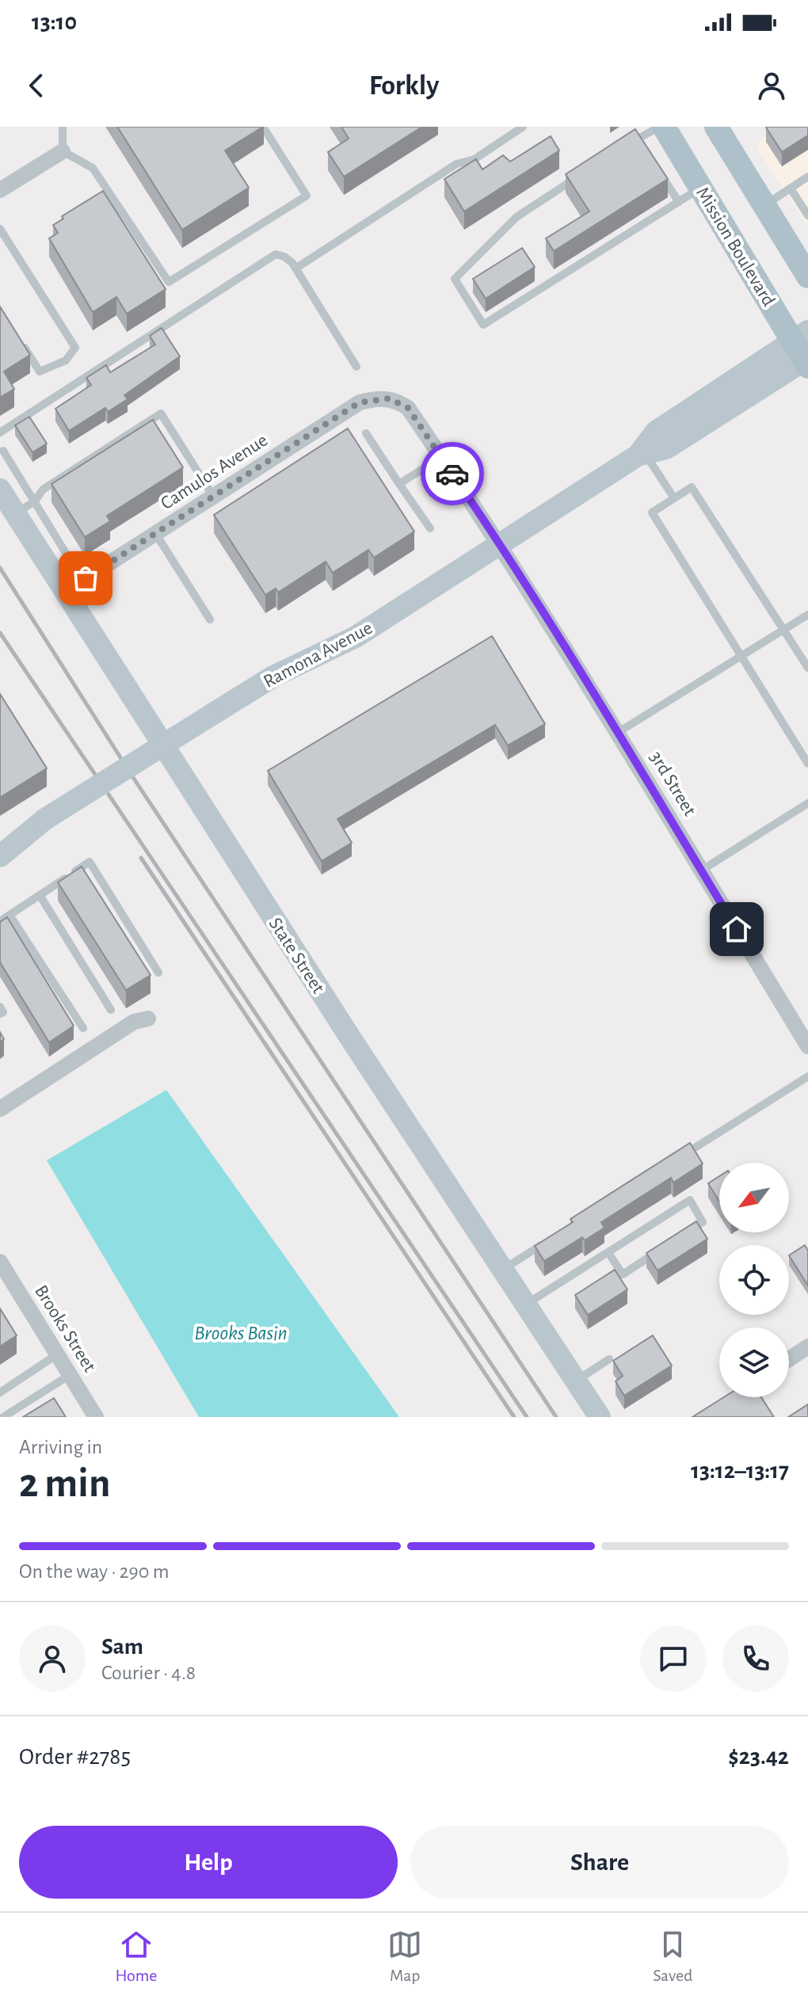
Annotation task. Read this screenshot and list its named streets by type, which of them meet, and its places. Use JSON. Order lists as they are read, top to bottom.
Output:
{
  "streets": {
    "main road": ["Mission Boulevard"],
    "street": [
      "Camulos Avenue",
      "Ramona Avenue",
      "3rd Street",
      "State Street",
      "Brooks Street"
    ]
  },
  "crossings": [
    ["Mission Boulevard", "Ramona Avenue"],
    ["Camulos Avenue", "3rd Street"],
    ["Camulos Avenue", "State Street"],
    ["Ramona Avenue", "3rd Street"]
  ],
  "water": ["Brooks Basin"],
  "north": "bottom left",
  "page": {
    "status": "13:10",
    "header": "Forkly",
    "heading": ["2 min", "Arriving in", "13:12–13:17"],
    "panel": [
      "Sam",
      "Courier · 4.8",
      "Order #2785",
      "$23.42"
    ],
    "bar": "On the way · 290 m",
    "buttons": ["Help", "Share"],
    "tabs": ["Home", "Map", "Saved"]
  }
}
